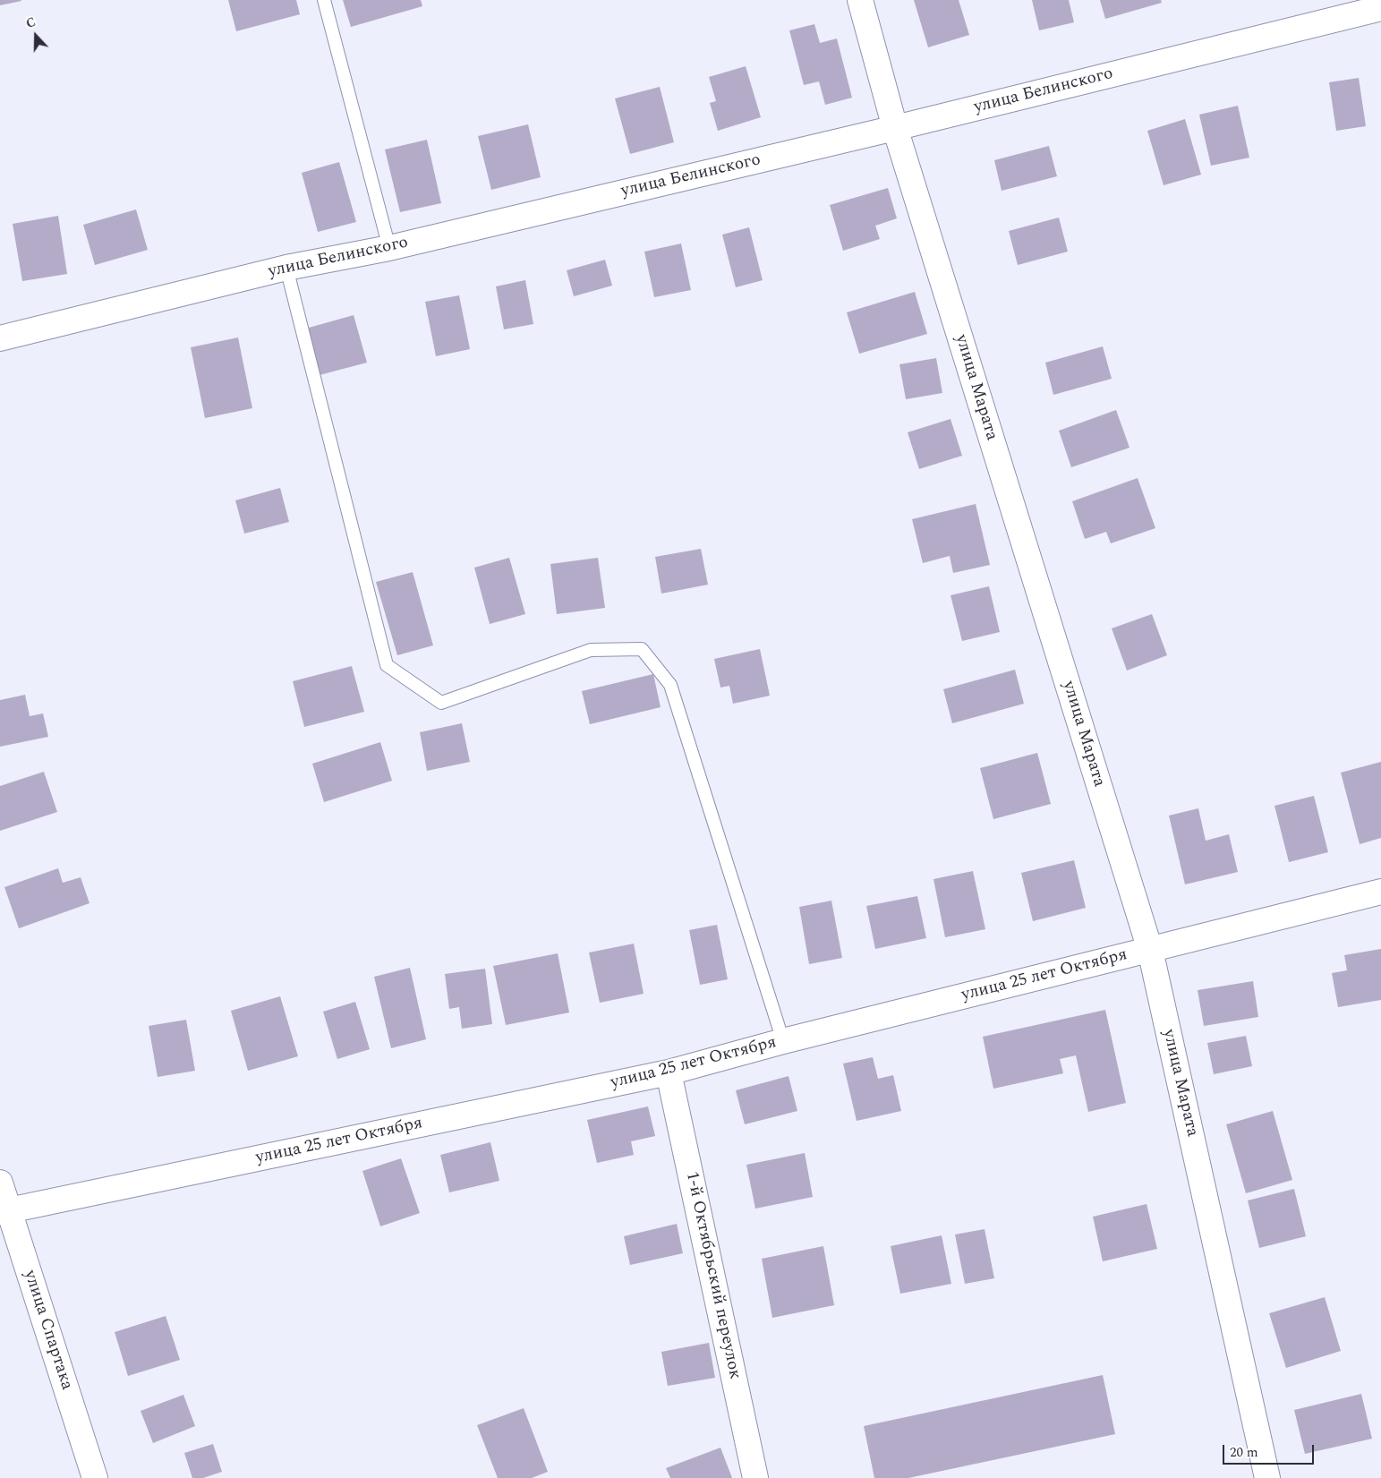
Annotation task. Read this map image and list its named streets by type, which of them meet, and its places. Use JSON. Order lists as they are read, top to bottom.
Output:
{
  "streets": {
    "street": [
      "улица Белинского",
      "улица Марата",
      "улица 25 лет Октября",
      "1-й Октябрьский переулок",
      "улица Спартака"
    ]
  },
  "crossings": [
    ["улица Белинского", "улица Марата"],
    ["улица Марата", "улица 25 лет Октября"],
    ["улица 25 лет Октября", "1-й Октябрьский переулок"],
    ["улица 25 лет Октября", "улица Спартака"]
  ],
  "scale_bar": "20 m",
  "north": "top"
}
